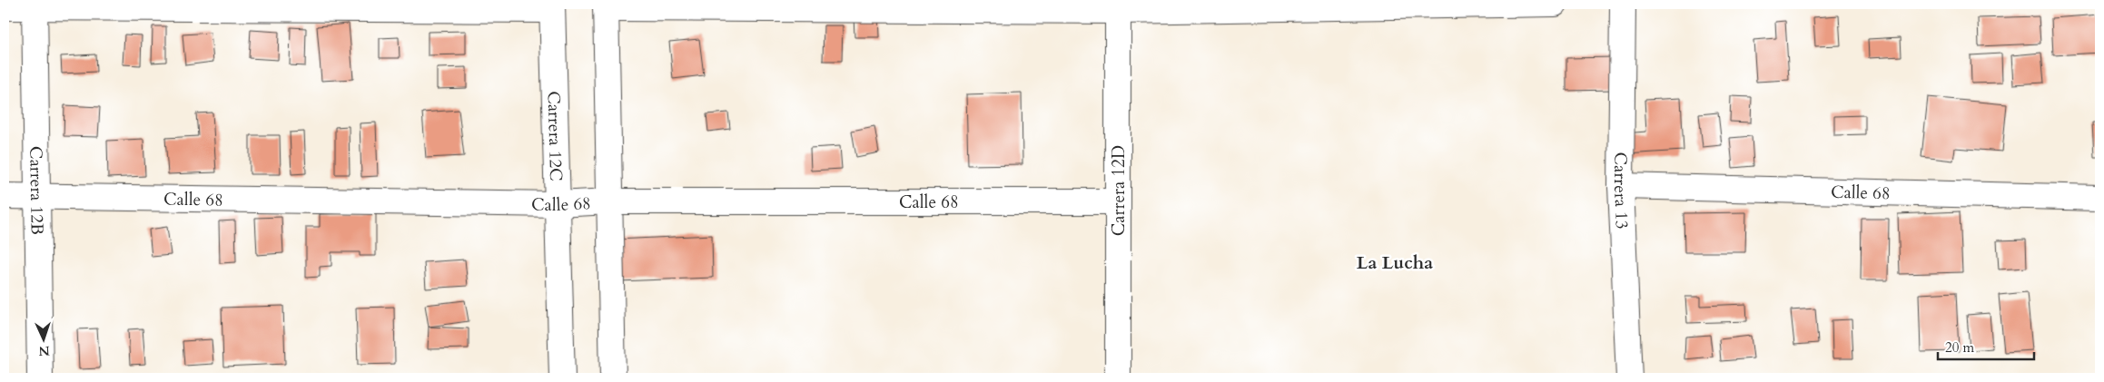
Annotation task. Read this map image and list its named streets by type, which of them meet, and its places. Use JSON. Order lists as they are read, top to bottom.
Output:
{
  "streets": {
    "street": [
      "Carrera 12C",
      "Carrera 12B",
      "Carrera 12D",
      "Carrera 13",
      "Calle 68"
    ]
  },
  "crossings": [
    ["Carrera 12C", "Calle 68"],
    ["Carrera 12B", "Calle 68"],
    ["Carrera 12D", "Calle 68"],
    ["Carrera 13", "Calle 68"]
  ],
  "districts": ["La Lucha"],
  "scale_bar": "20 m",
  "north": "bottom"
}
